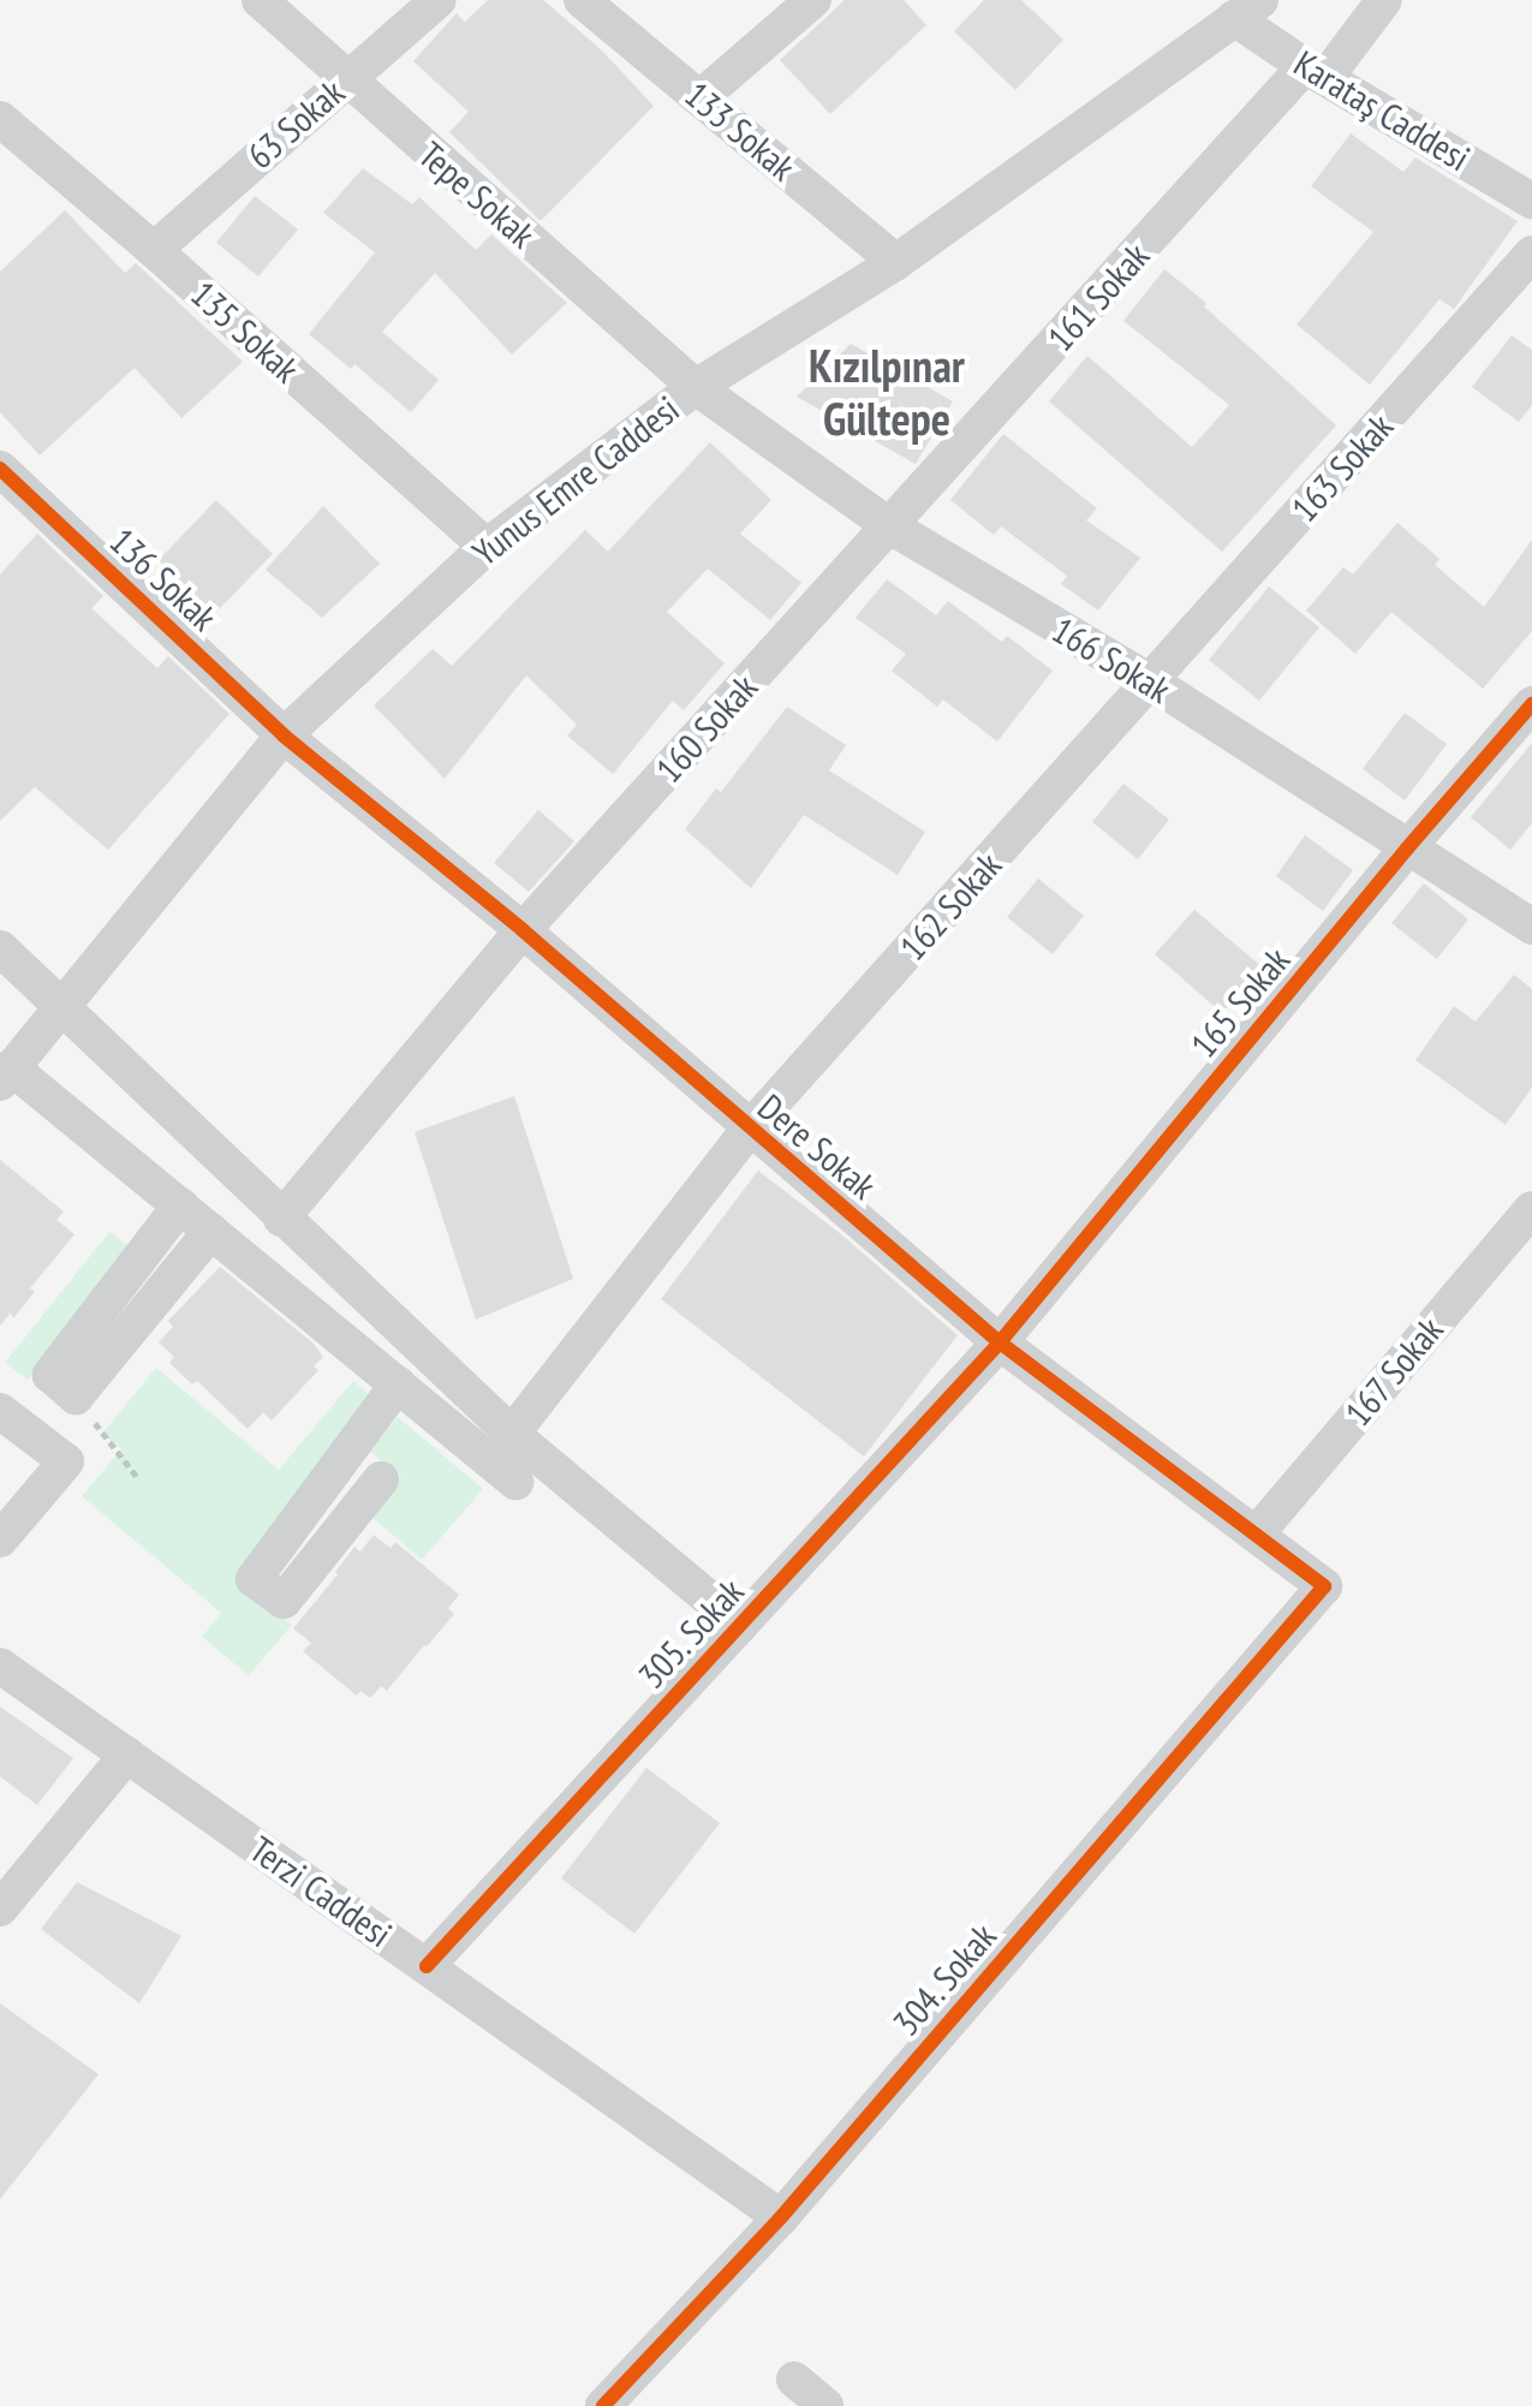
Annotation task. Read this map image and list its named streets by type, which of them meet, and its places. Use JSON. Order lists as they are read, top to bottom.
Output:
{
  "streets": {
    "street": [
      "Karataş Caddesi",
      "63 Sokak",
      "133 Sokak",
      "Tepe Sokak",
      "161 Sokak",
      "135 Sokak",
      "163 Sokak",
      "Yunus Emre Caddesi",
      "136 Sokak",
      "166 Sokak",
      "160 Sokak",
      "162 Sokak",
      "165 Sokak",
      "Dere Sokak",
      "167 Sokak",
      "305. Sokak",
      "Terzi Caddesi",
      "304. Sokak"
    ]
  },
  "crossings": [
    ["Karataş Caddesi", "161 Sokak"],
    ["Karataş Caddesi", "Yunus Emre Caddesi"],
    ["63 Sokak", "Tepe Sokak"],
    ["63 Sokak", "135 Sokak"],
    ["133 Sokak", "Yunus Emre Caddesi"],
    ["Tepe Sokak", "Yunus Emre Caddesi"],
    ["Tepe Sokak", "166 Sokak"],
    ["161 Sokak", "166 Sokak"],
    ["161 Sokak", "160 Sokak"],
    ["135 Sokak", "Yunus Emre Caddesi"],
    ["163 Sokak", "166 Sokak"],
    ["163 Sokak", "162 Sokak"],
    ["Yunus Emre Caddesi", "136 Sokak"],
    ["Yunus Emre Caddesi", "166 Sokak"],
    ["Yunus Emre Caddesi", "Dere Sokak"],
    ["136 Sokak", "Dere Sokak"],
    ["166 Sokak", "160 Sokak"],
    ["166 Sokak", "162 Sokak"],
    ["166 Sokak", "165 Sokak"],
    ["160 Sokak", "Dere Sokak"],
    ["162 Sokak", "Dere Sokak"],
    ["165 Sokak", "Dere Sokak"],
    ["165 Sokak", "305. Sokak"],
    ["Dere Sokak", "167 Sokak"],
    ["Dere Sokak", "305. Sokak"],
    ["Dere Sokak", "304. Sokak"],
    ["305. Sokak", "Terzi Caddesi"],
    ["Terzi Caddesi", "304. Sokak"]
  ],
  "districts": ["Kızılpınar Gültepe"]
}
